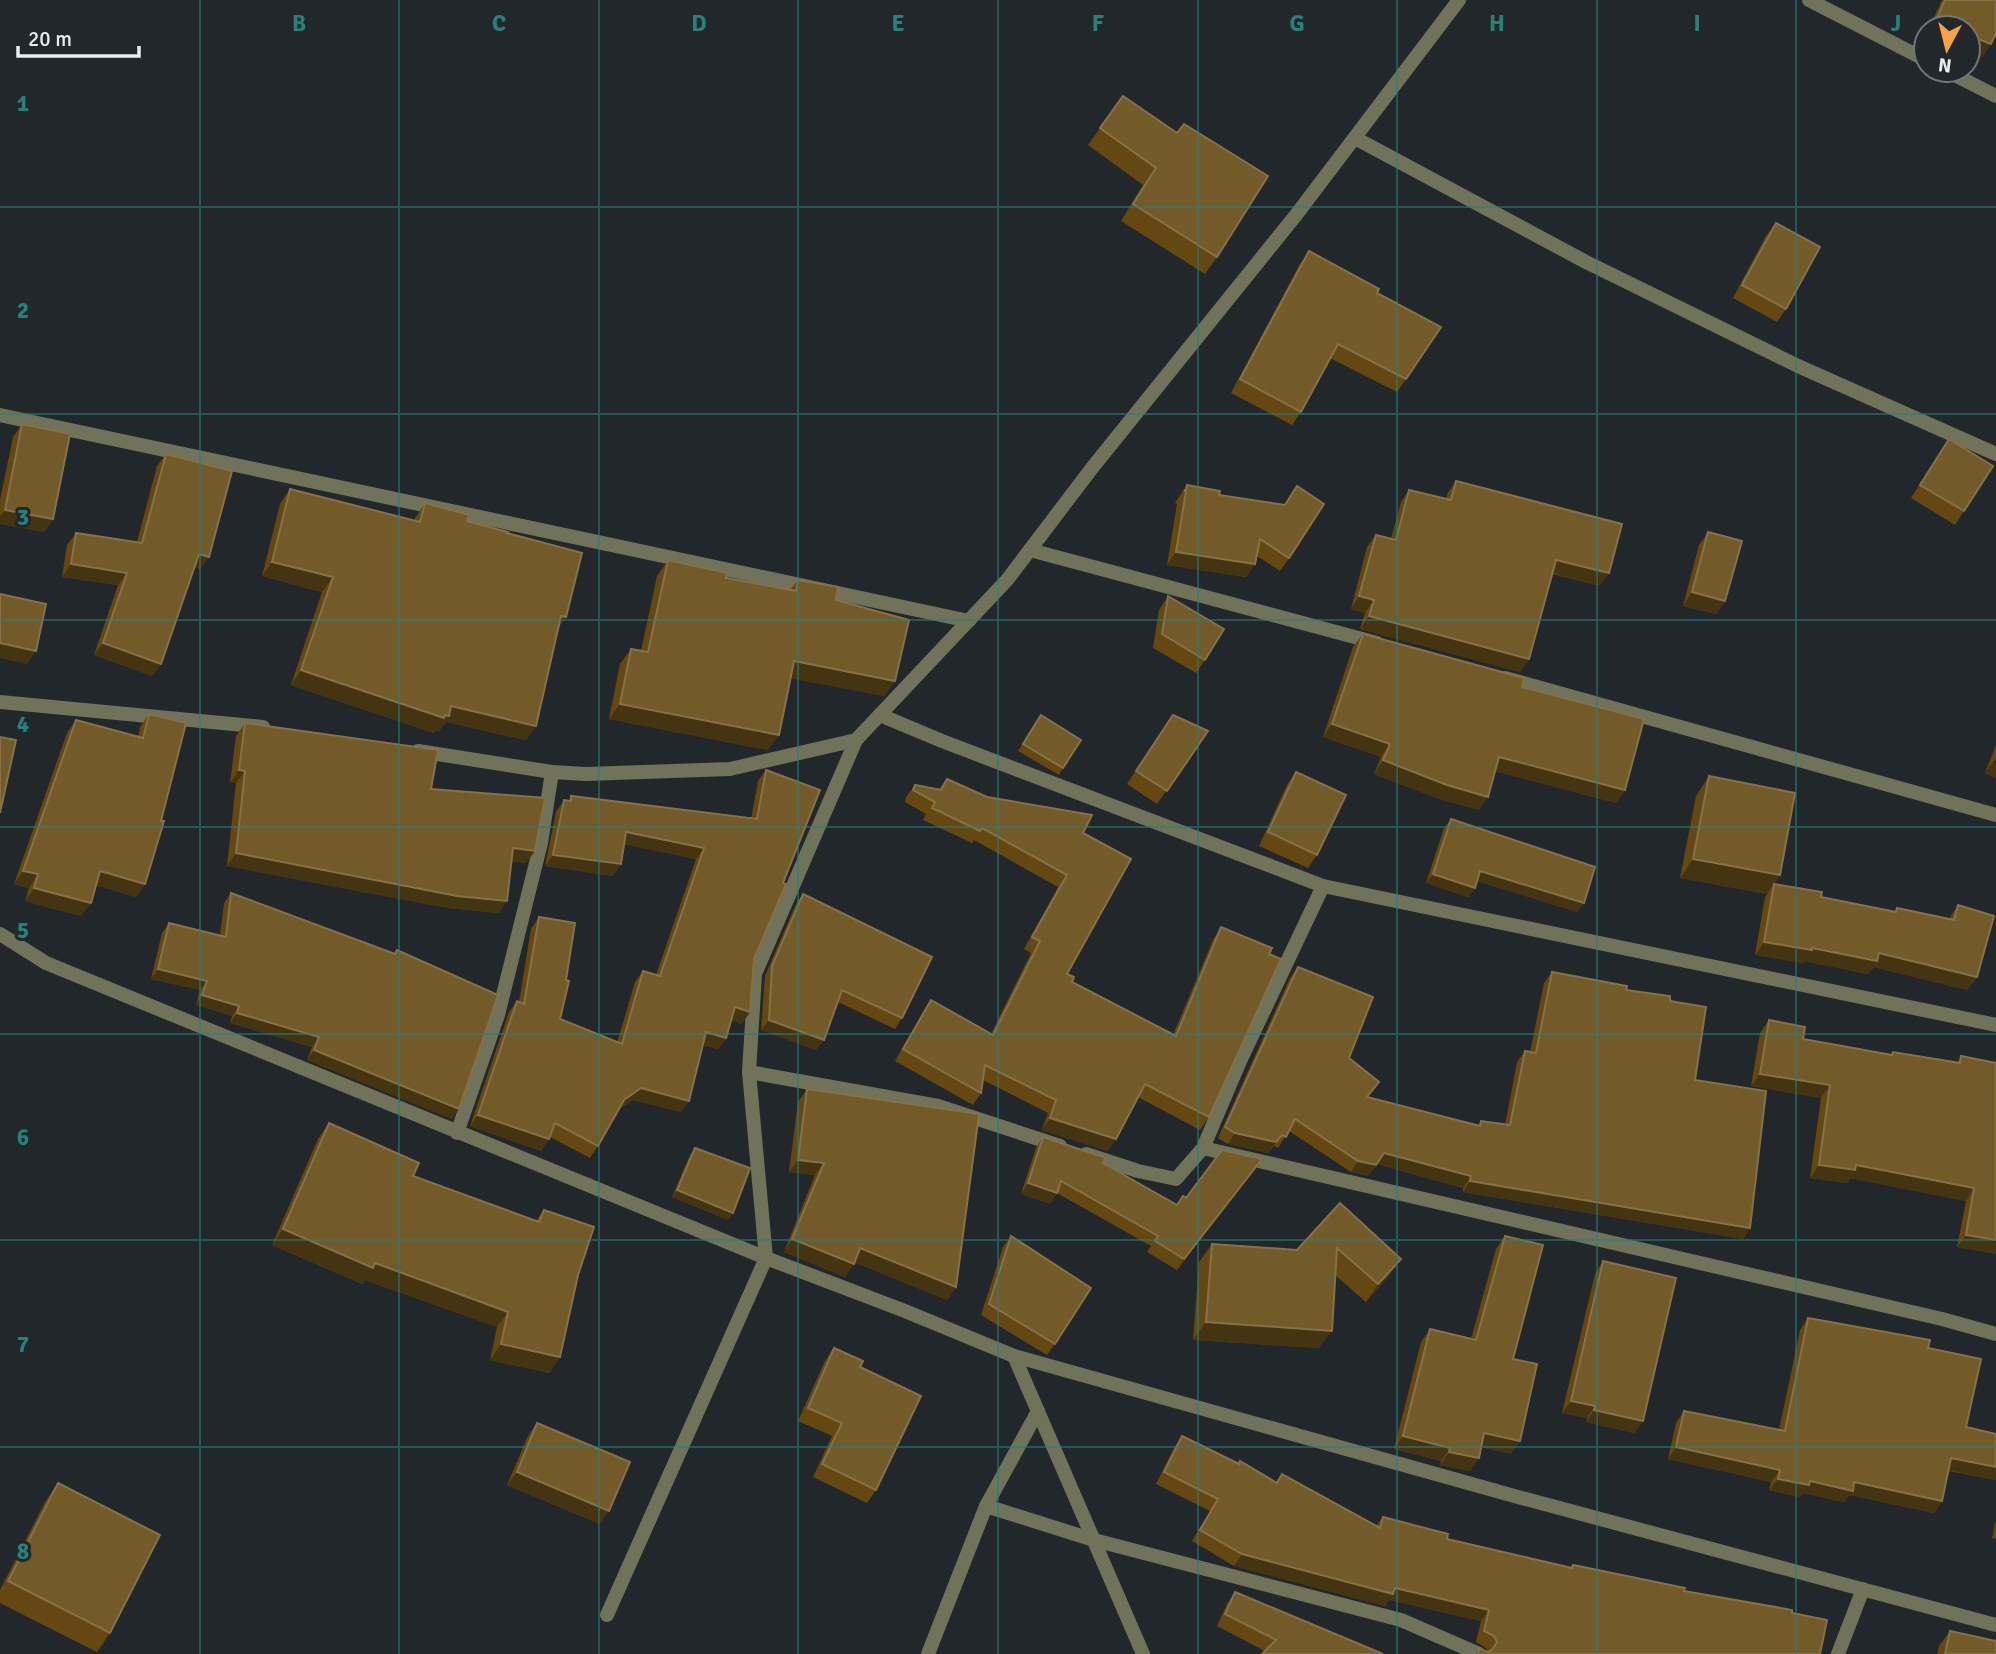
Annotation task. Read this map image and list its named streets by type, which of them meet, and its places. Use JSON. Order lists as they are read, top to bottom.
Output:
{
  "scale_bar": "20 m",
  "north": "bottom",
  "grid": {
    "columns": [
      "B",
      "C",
      "D",
      "E",
      "F",
      "G",
      "H",
      "I",
      "J"
    ],
    "rows": [
      "1",
      "2",
      "3",
      "4",
      "5",
      "6",
      "7",
      "8"
    ]
  }
}
